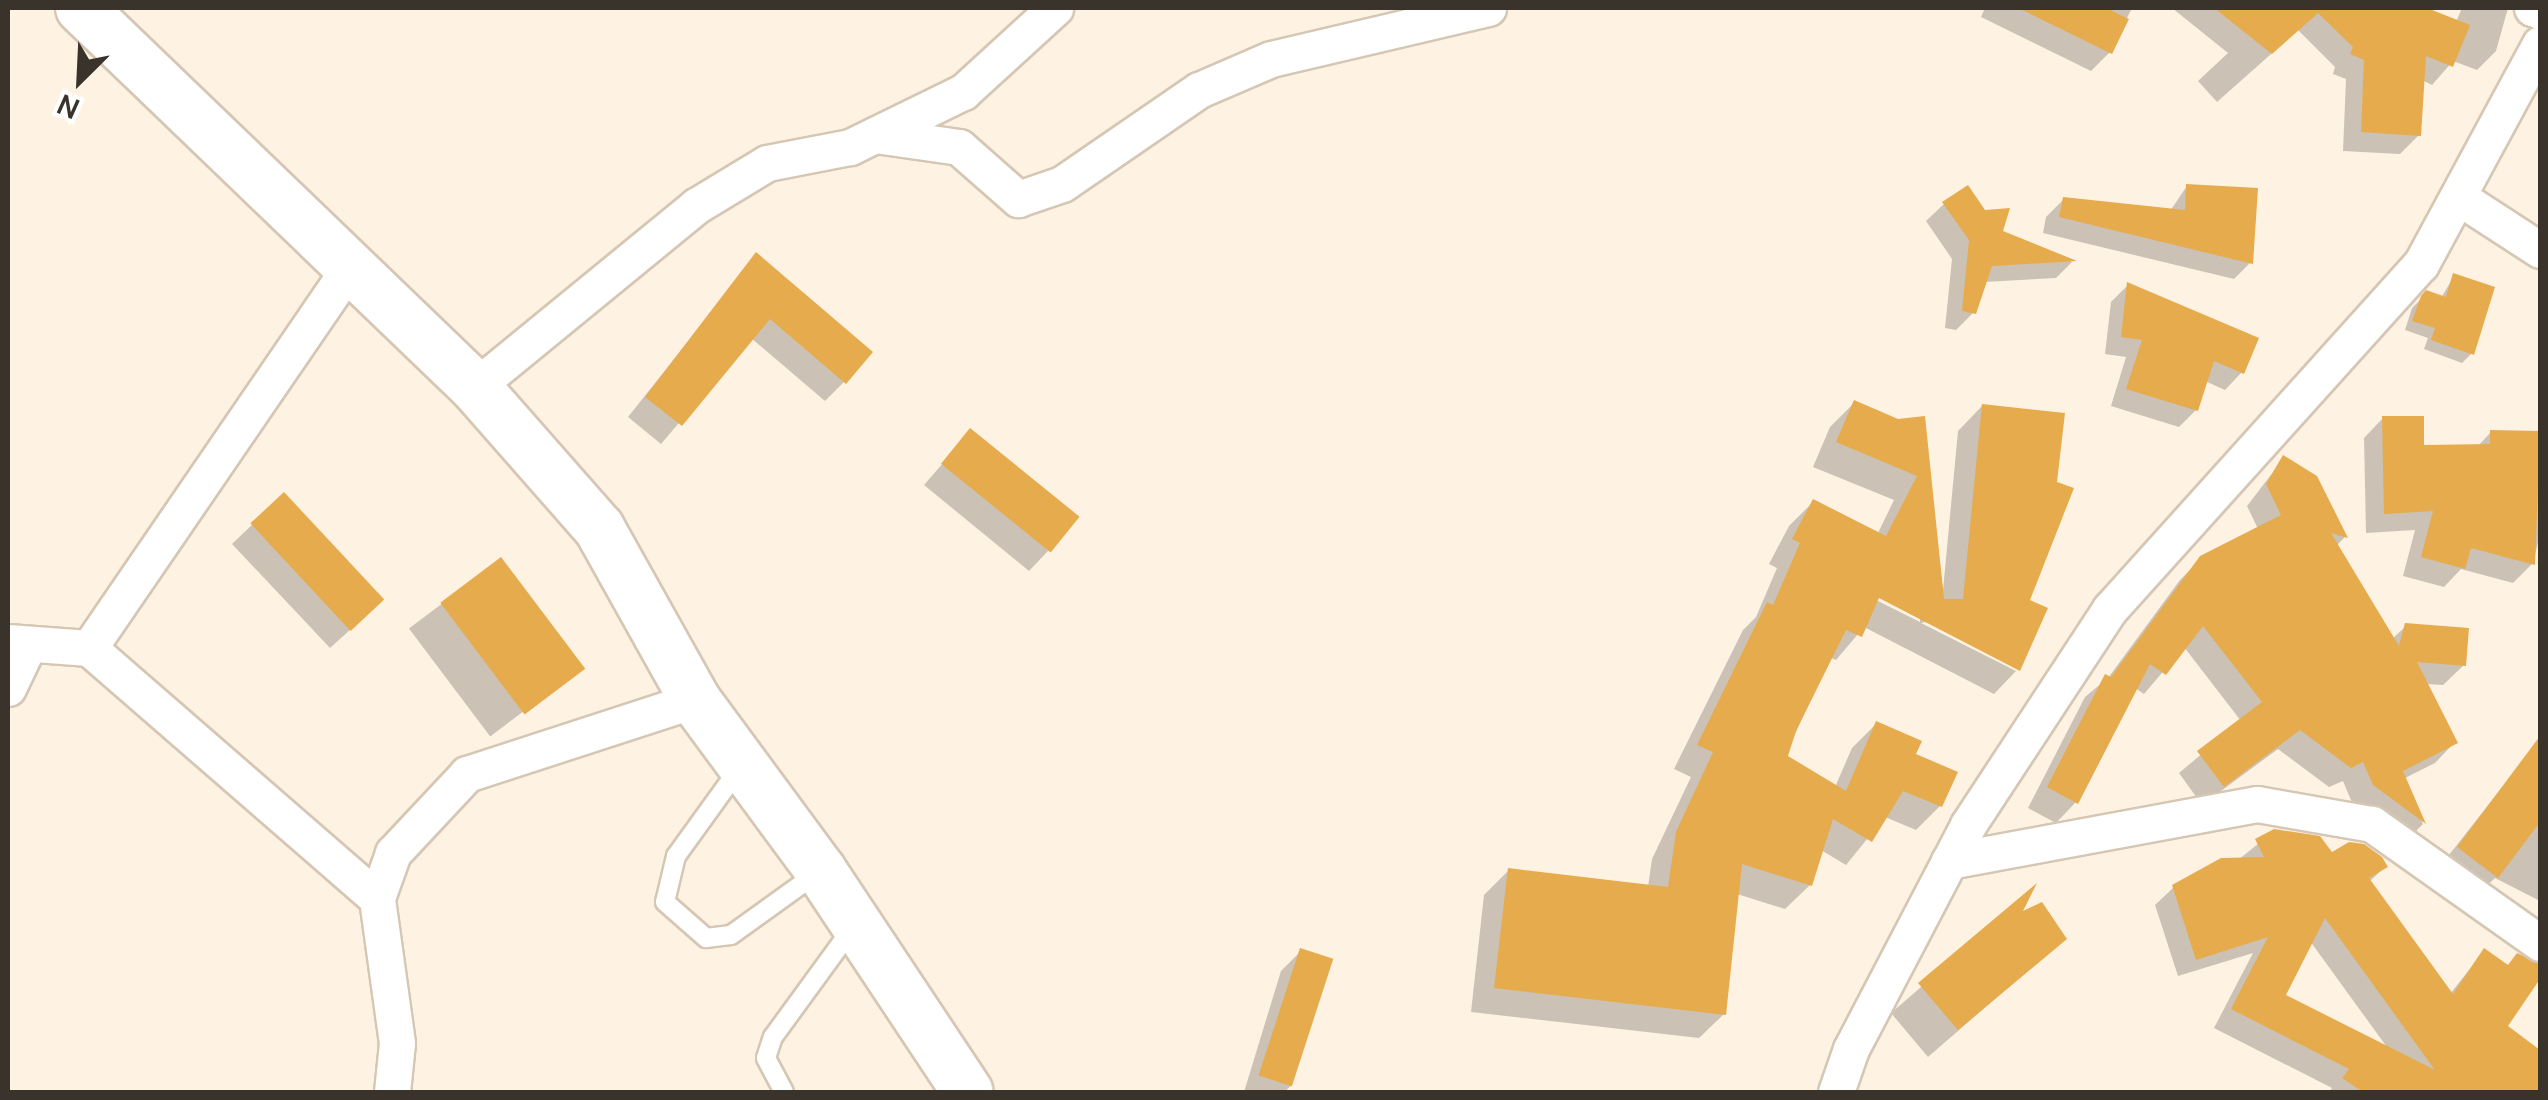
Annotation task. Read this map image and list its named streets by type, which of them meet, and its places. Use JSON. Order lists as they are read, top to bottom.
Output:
{
  "north": "bottom left"
}
